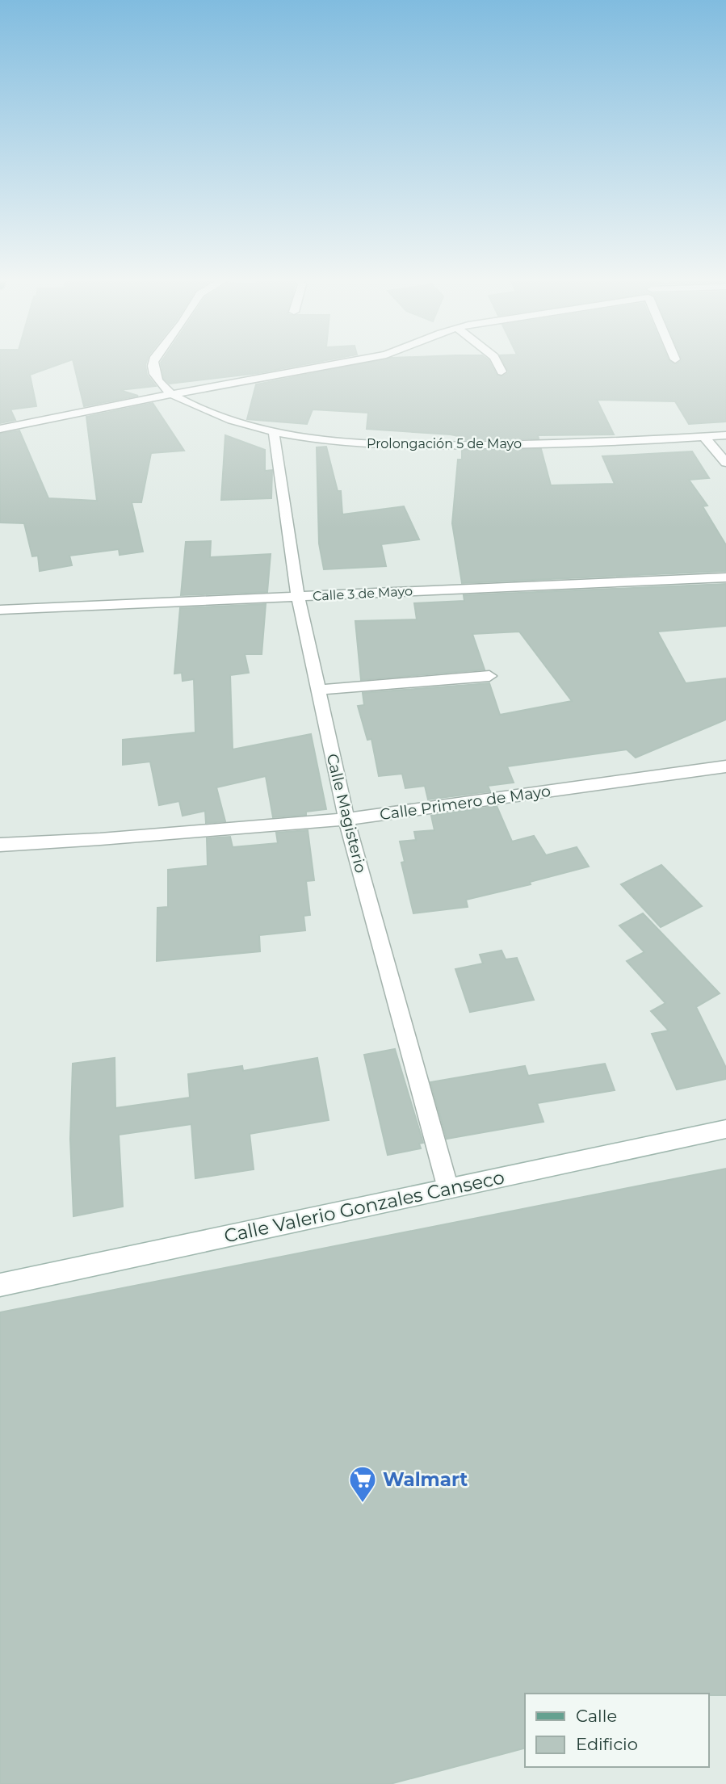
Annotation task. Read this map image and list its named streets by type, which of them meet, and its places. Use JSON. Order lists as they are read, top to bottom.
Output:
{
  "streets": {
    "street": [
      "Prolongación 5 de Mayo",
      "Calle 3 de Mayo",
      "Calle Primero de Mayo",
      "Calle Magisterio",
      "Calle Valerio Gonzales Canseco"
    ]
  },
  "crossings": [
    ["Prolongación 5 de Mayo", "Calle Magisterio"],
    ["Calle 3 de Mayo", "Calle Magisterio"],
    ["Calle Primero de Mayo", "Calle Magisterio"],
    ["Calle Magisterio", "Calle Valerio Gonzales Canseco"]
  ],
  "places": {
    "supermarket": ["Walmart"]
  },
  "legend": ["Calle", "Edificio"]
}
